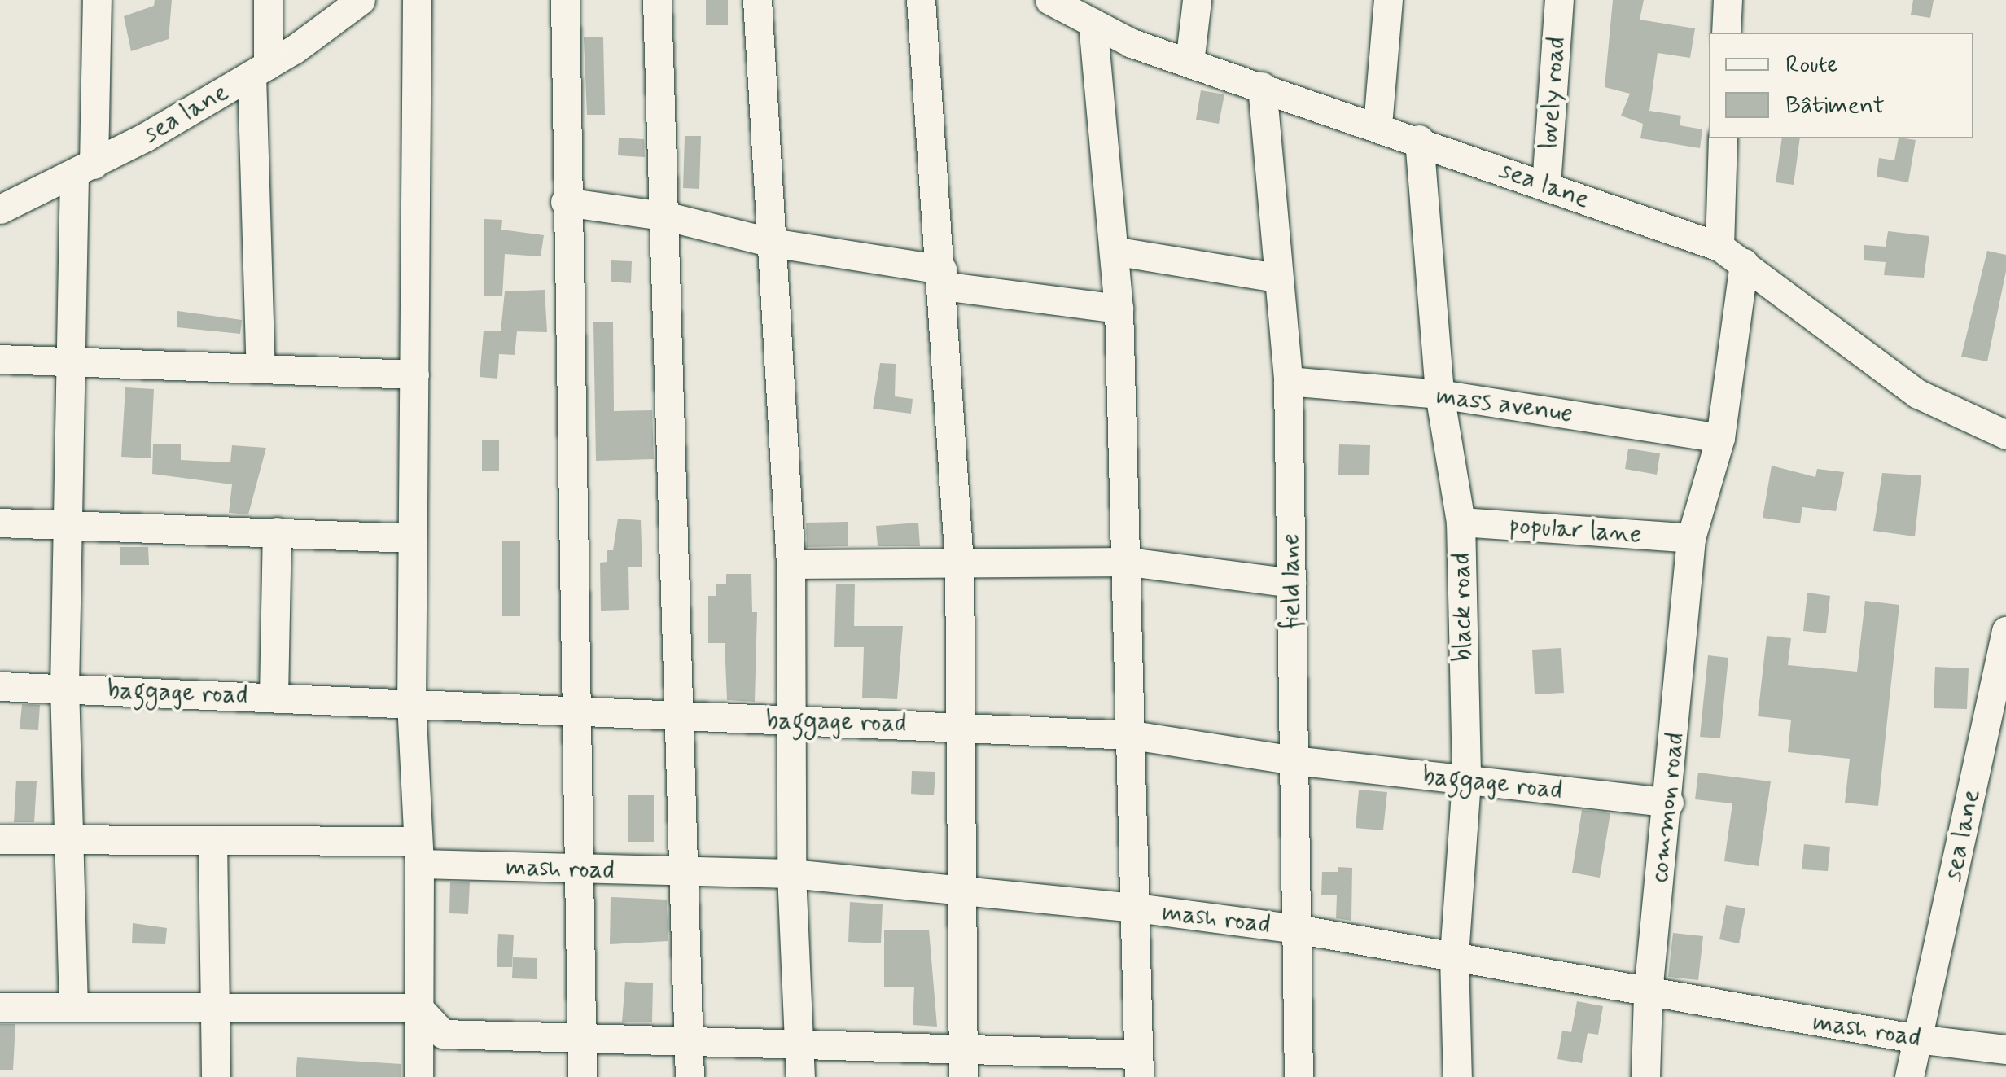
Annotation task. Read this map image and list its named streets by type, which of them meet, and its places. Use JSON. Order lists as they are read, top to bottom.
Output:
{
  "streets": {
    "street": [
      "lovely road",
      "sea lane",
      "mass avenue",
      "popular lane",
      "field lane",
      "black road",
      "baggage road",
      "common road",
      "mash road"
    ]
  },
  "crossings": [
    ["lovely road", "sea lane"],
    ["sea lane", "field lane"],
    ["sea lane", "black road"],
    ["sea lane", "common road"],
    ["sea lane", "mash road"],
    ["mass avenue", "field lane"],
    ["mass avenue", "black road"],
    ["mass avenue", "common road"],
    ["popular lane", "black road"],
    ["popular lane", "common road"],
    ["field lane", "baggage road"],
    ["field lane", "mash road"],
    ["black road", "baggage road"],
    ["black road", "mash road"],
    ["baggage road", "common road"],
    ["common road", "mash road"]
  ],
  "legend": ["Route", "Bâtiment"]
}
